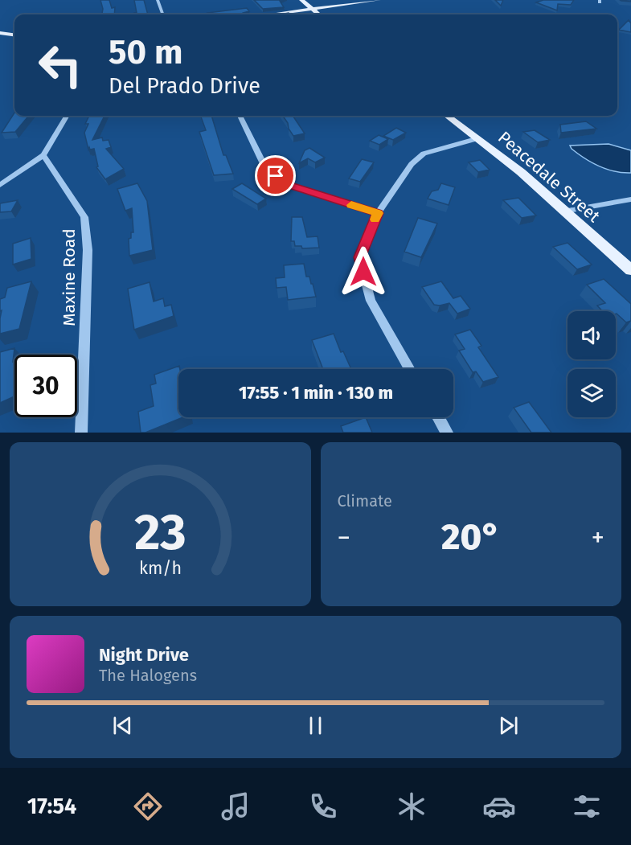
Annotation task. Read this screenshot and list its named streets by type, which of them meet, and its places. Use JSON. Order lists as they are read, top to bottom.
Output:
{
  "streets": {
    "main road": ["Peacedale Street"],
    "street": ["Maxine Road"]
  },
  "page": {
    "turn": ["50 m", "Del Prado Drive"],
    "limit": "30",
    "trip": "17:55 · 1 min · 130 m",
    "tile": "Climate",
    "heat": ["−", "20°", "+"],
    "song": ["Night Drive", "The Halogens"],
    "tabs": "17:54",
    "gauge": ["23", "km/h"]
  }
}
